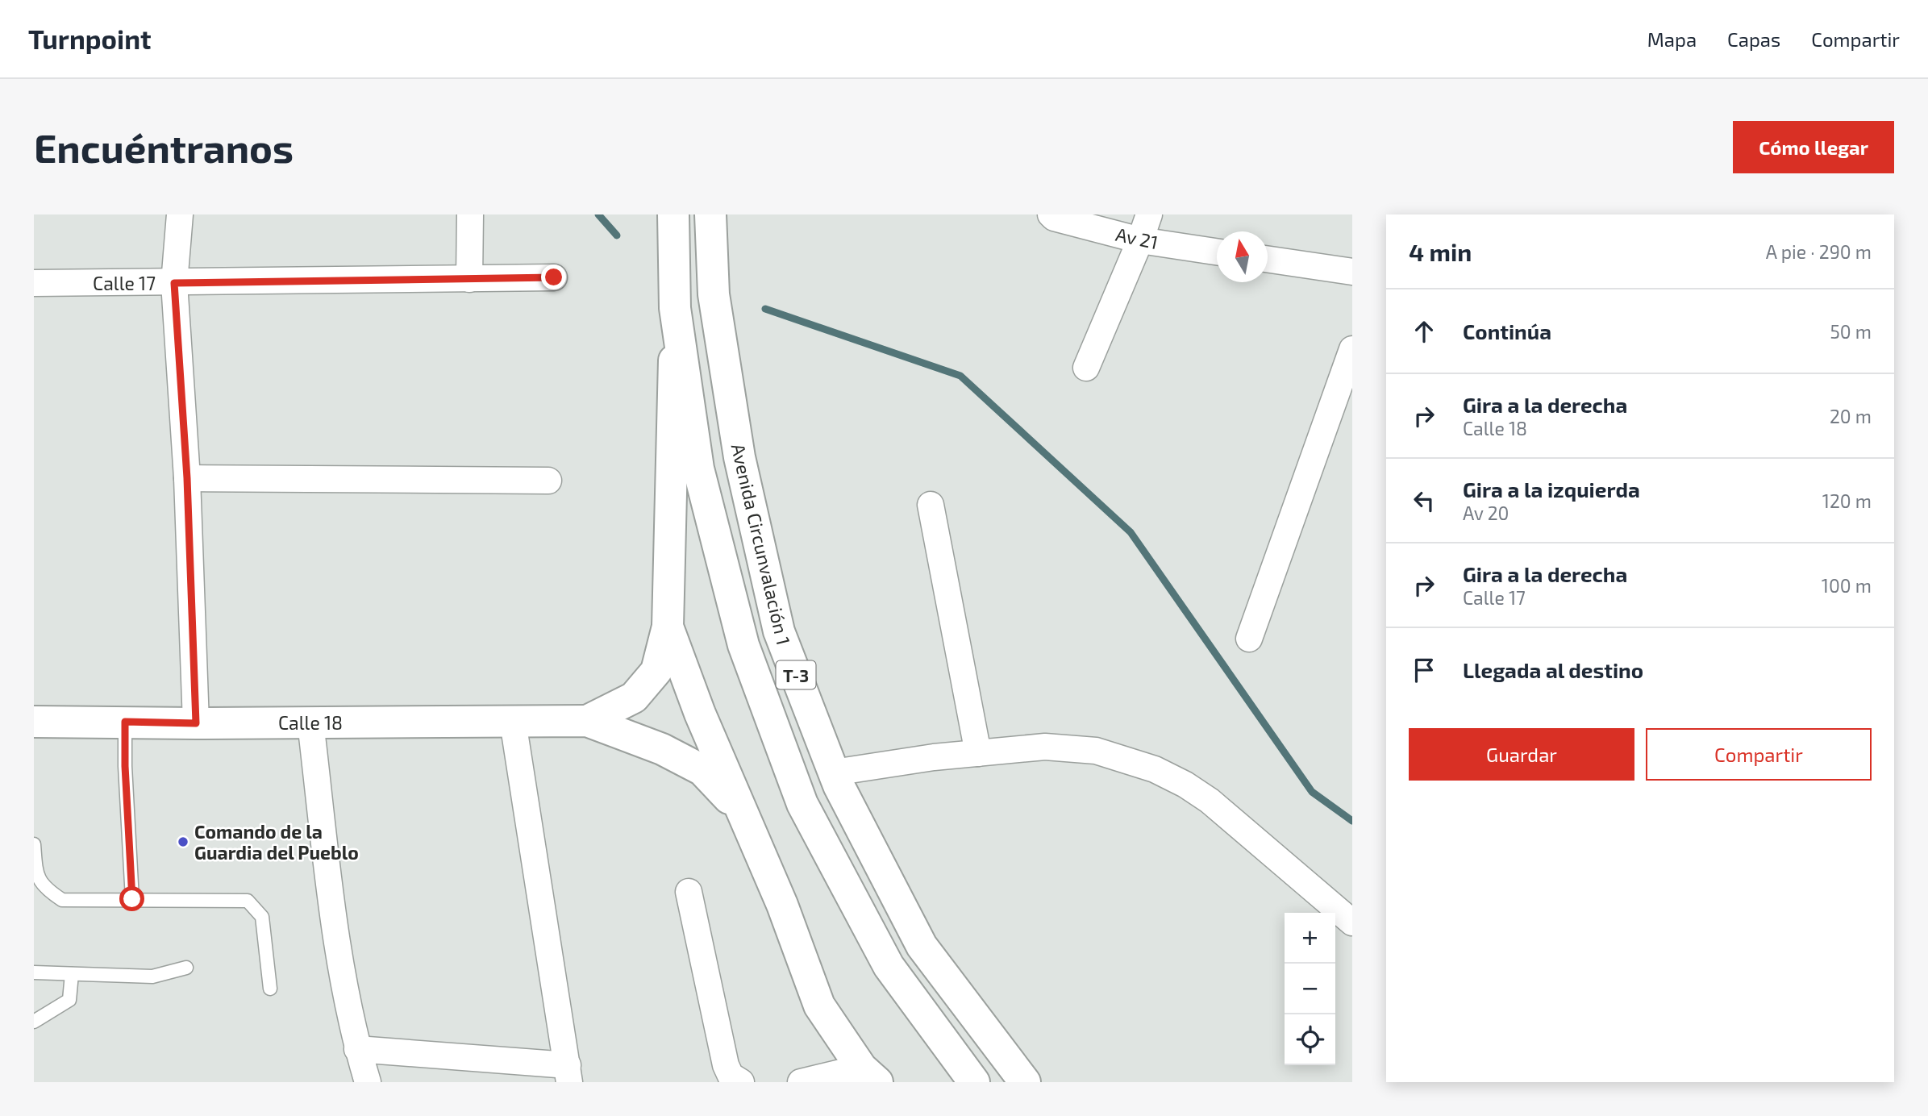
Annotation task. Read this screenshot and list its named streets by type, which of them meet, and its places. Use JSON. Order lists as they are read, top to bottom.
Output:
{
  "streets": {
    "main road": ["Avenida Circunvalación 1", "T-3", "Calle 18"],
    "street": ["Av 21", "Calle 17"]
  },
  "places": ["Comando de la Guardia del Pueblo"],
  "north": "top",
  "page": {
    "header": "Turnpoint",
    "nav": ["Mapa", "Capas", "Compartir"],
    "buttons": [
      "Cómo llegar",
      ["Guardar", "Compartir"]
    ],
    "title": "Encuéntranos",
    "heading": ["4 min", "A pie · 290 m"],
    "list": [
      ["Continúa", "50 m"],
      ["Gira a la derecha", "Calle 18", "20 m"],
      ["Gira a la izquierda", "Av 20", "120 m"],
      ["Gira a la derecha", "Calle 17", "100 m"],
      "Llegada al destino"
    ],
    "map_buttons": ["+", "−"]
  }
}
